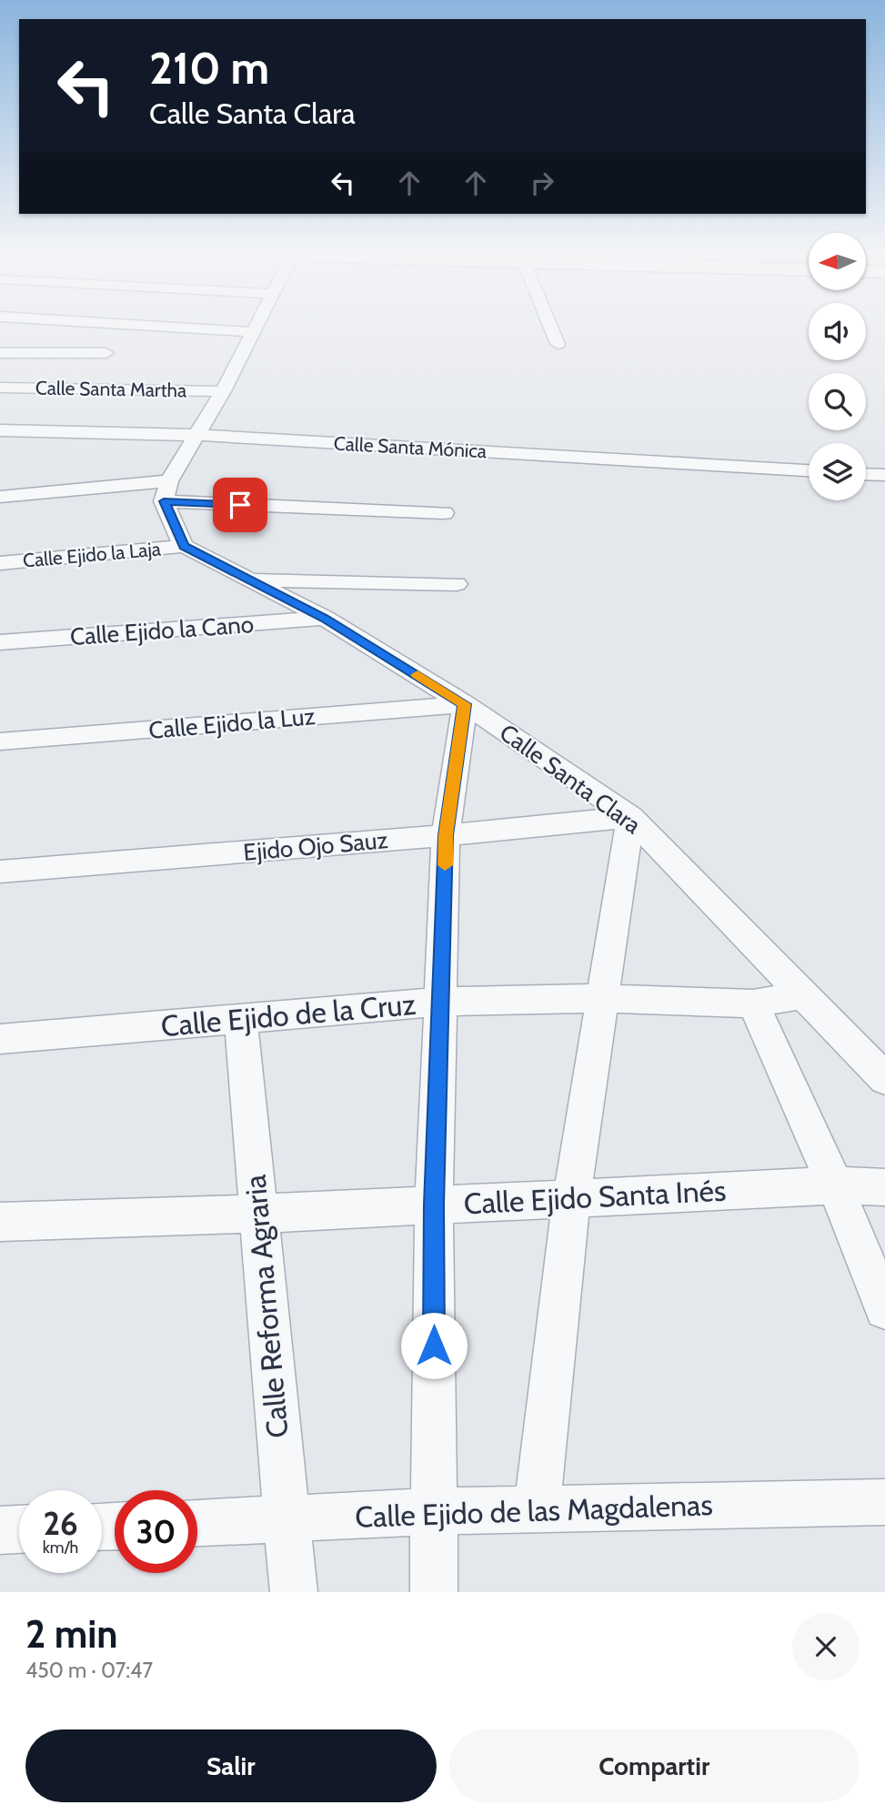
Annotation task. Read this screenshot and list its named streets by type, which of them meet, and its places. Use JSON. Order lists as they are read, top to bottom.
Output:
{
  "streets": {
    "street": [
      "Calle Santa Martha",
      "Calle Santa Mónica",
      "Calle Ejido la Laja",
      "Calle Ejido la Cano",
      "Calle Ejido la Luz",
      "Calle Santa Clara",
      "Ejido Ojo Sauz",
      "Calle Ejido de la Cruz",
      "Calle Ejido Santa Inés",
      "Calle Reforma Agraria",
      "Calle Ejido de las Magdalenas"
    ]
  },
  "crossings": [
    ["Calle Ejido la Laja", "Calle Santa Clara"],
    ["Calle Ejido la Cano", "Calle Santa Clara"],
    ["Calle Ejido la Luz", "Calle Santa Clara"],
    ["Calle Santa Clara", "Ejido Ojo Sauz"],
    ["Calle Santa Clara", "Calle Ejido de la Cruz"],
    ["Calle Ejido de la Cruz", "Calle Reforma Agraria"],
    ["Calle Ejido Santa Inés", "Calle Reforma Agraria"],
    ["Calle Reforma Agraria", "Calle Ejido de las Magdalenas"]
  ],
  "north": "left",
  "page": {
    "turn": ["210 m", "Calle Santa Clara"],
    "speed": "26 km/h",
    "limit": "30",
    "heading": ["2 min", "450 m · 07:47"],
    "buttons": ["Salir", "Compartir"]
  }
}
